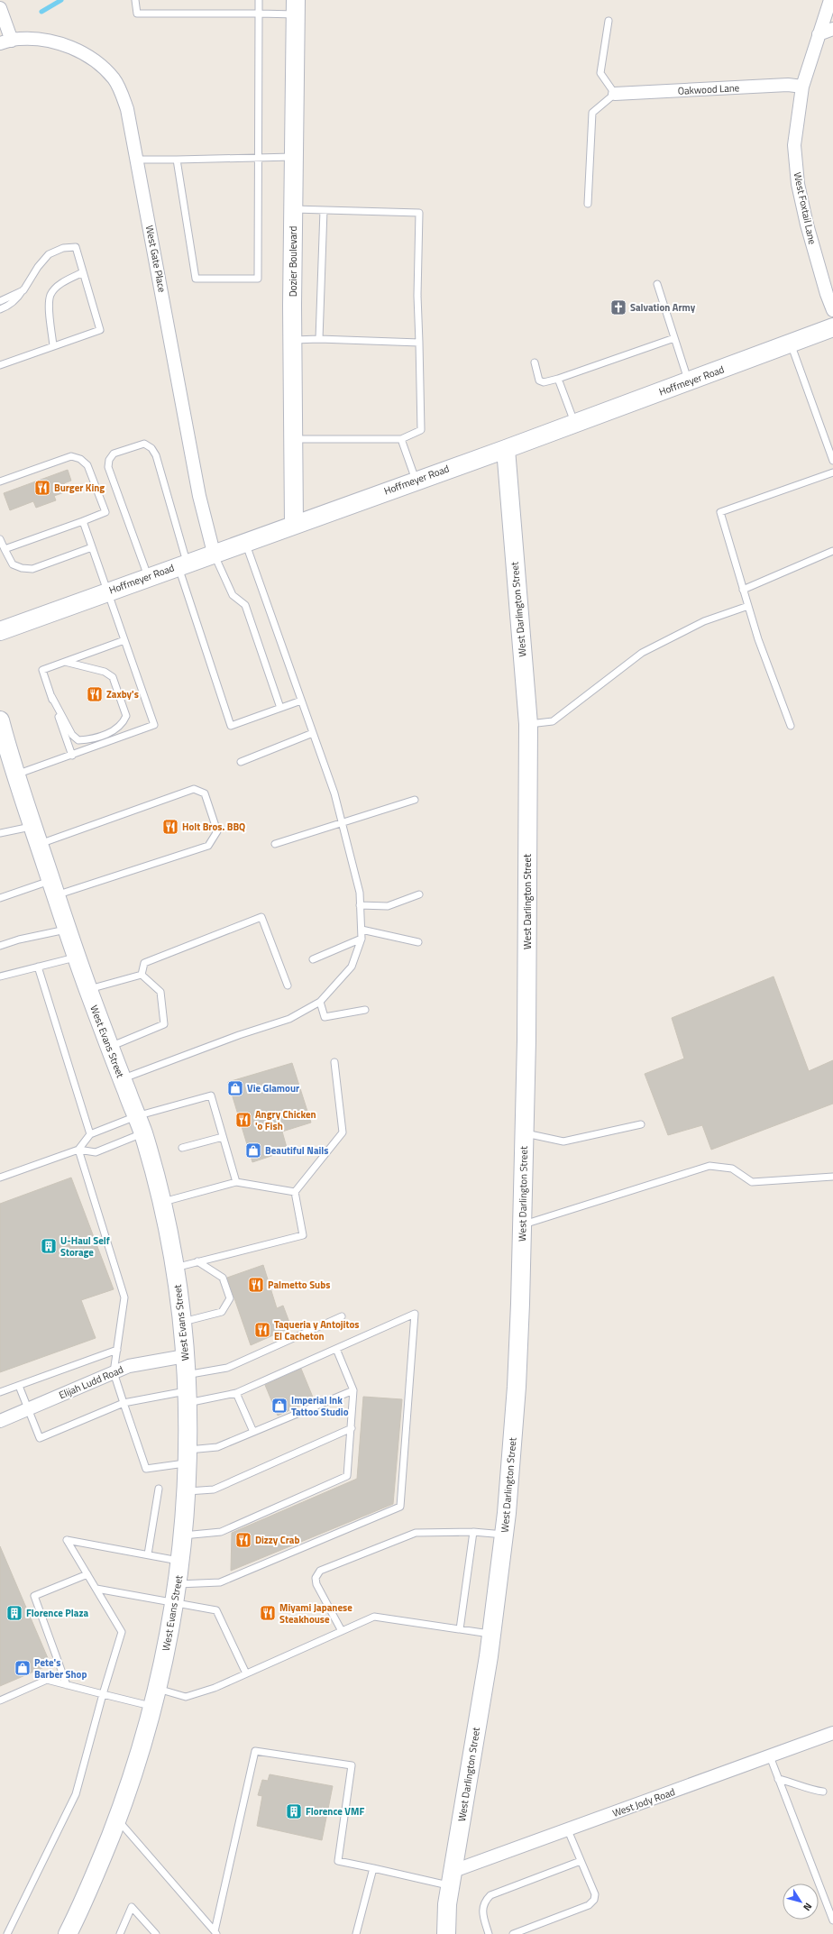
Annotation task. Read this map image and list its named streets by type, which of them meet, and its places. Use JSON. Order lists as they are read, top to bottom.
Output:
{
  "streets": {
    "main road": [
      "Dozier Boulevard",
      "Hoffmeyer Road",
      "West Darlington Street",
      "West Evans Street"
    ],
    "street": [
      "Oakwood Lane",
      "West Foxtail Lane",
      "West Gate Place",
      "Elijah Ludd Road",
      "West Jody Road"
    ]
  },
  "crossings": [
    ["Oakwood Lane", "West Foxtail Lane"],
    ["West Gate Place", "Hoffmeyer Road"],
    ["Dozier Boulevard", "Hoffmeyer Road"],
    ["Hoffmeyer Road", "West Darlington Street"],
    ["West Darlington Street", "West Jody Road"],
    ["West Evans Street", "Elijah Ludd Road"]
  ],
  "places": {
    "church": ["Salvation Army"],
    "restaurant": [
      "Burger King",
      "Zaxby's",
      "Holt Bros. BBQ",
      "Angry Chicken 'o Fish",
      "Palmetto Subs",
      "Taqueria y Antojitos El Cacheton",
      "Dizzy Crab",
      "Miyami Japanese Steakhouse"
    ],
    "shop": [
      "Vie Glamour",
      "Beautiful Nails",
      "Imperial Ink Tattoo Studio",
      "Pete's Barber Shop"
    ],
    "building": ["U-Haul Self Storage", "Florence Plaza", "Florence VMF"]
  },
  "north": "bottom right"
}
